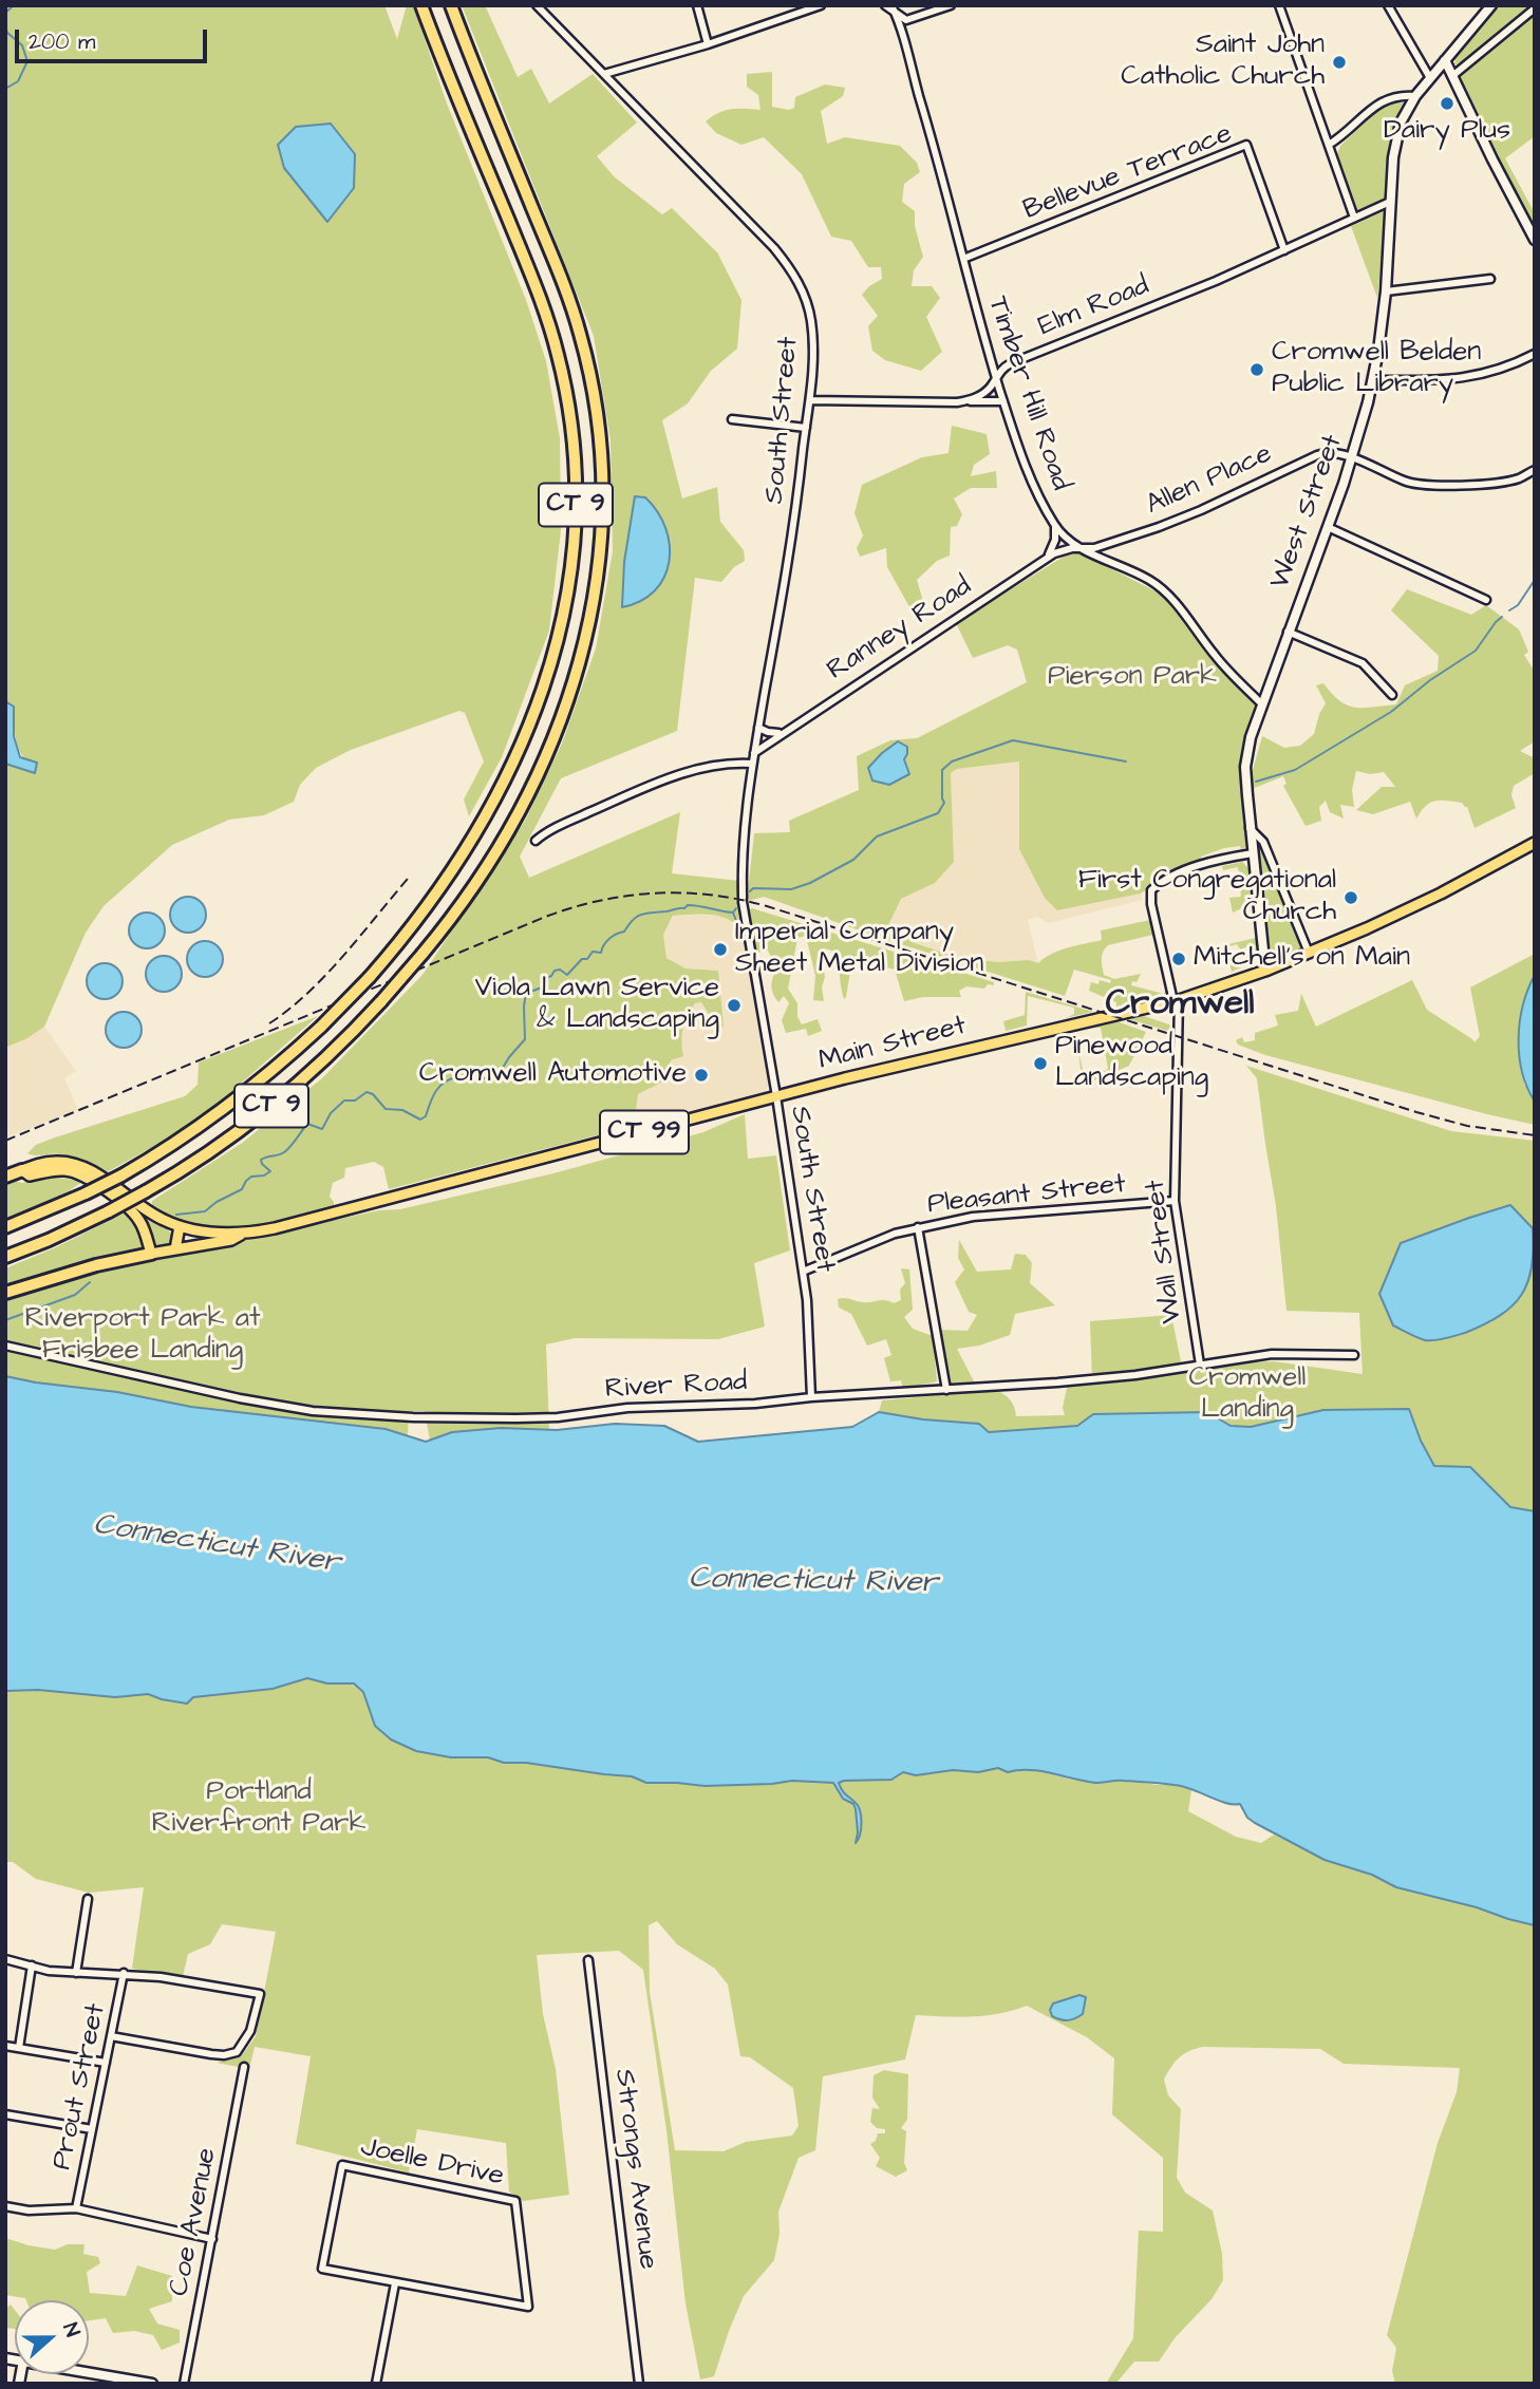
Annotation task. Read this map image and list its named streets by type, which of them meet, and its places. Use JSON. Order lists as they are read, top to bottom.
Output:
{
  "streets": {
    "highway": ["CT 9"],
    "main road": ["West Street", "Main Street", "CT 99"],
    "street": [
      "Bellevue Terrace",
      "Elm Road",
      "Timber Hill Road",
      "South Street",
      "Allen Place",
      "Ranney Road",
      "Pleasant Street",
      "Wall Street",
      "River Road",
      "Prout Street",
      "Joelle Drive",
      "Strongs Avenue",
      "Coe Avenue"
    ]
  },
  "crossings": [
    ["Bellevue Terrace", "Elm Road"],
    ["Bellevue Terrace", "Timber Hill Road"],
    ["Elm Road", "Timber Hill Road"],
    ["Elm Road", "South Street"],
    ["Elm Road", "West Street"],
    ["Timber Hill Road", "Allen Place"],
    ["Timber Hill Road", "West Street"],
    ["Timber Hill Road", "Ranney Road"],
    ["South Street", "Ranney Road"],
    ["South Street", "Main Street"],
    ["South Street", "Pleasant Street"],
    ["South Street", "River Road"],
    ["Allen Place", "West Street"],
    ["Allen Place", "Ranney Road"],
    ["West Street", "Main Street"],
    ["West Street", "Wall Street"],
    ["Main Street", "Wall Street"],
    ["Pleasant Street", "Wall Street"],
    ["Wall Street", "River Road"]
  ],
  "districts": ["Cromwell"],
  "water": ["Connecticut River"],
  "parks": [
    "Pierson Park",
    "Riverport Park at Frisbee Landing",
    "Cromwell Landing",
    "Portland Riverfront Park"
  ],
  "places": [
    "Saint John Catholic Church",
    "Dairy Plus",
    "Cromwell Belden Public Library",
    "First Congregational Church",
    "Imperial Company Sheet Metal Division",
    "Mitchell's on Main",
    "Viola Lawn Service & Landscaping",
    "Pinewood Landscaping",
    "Cromwell Automotive"
  ],
  "scale_bar": "200 m",
  "north": "right"
}
